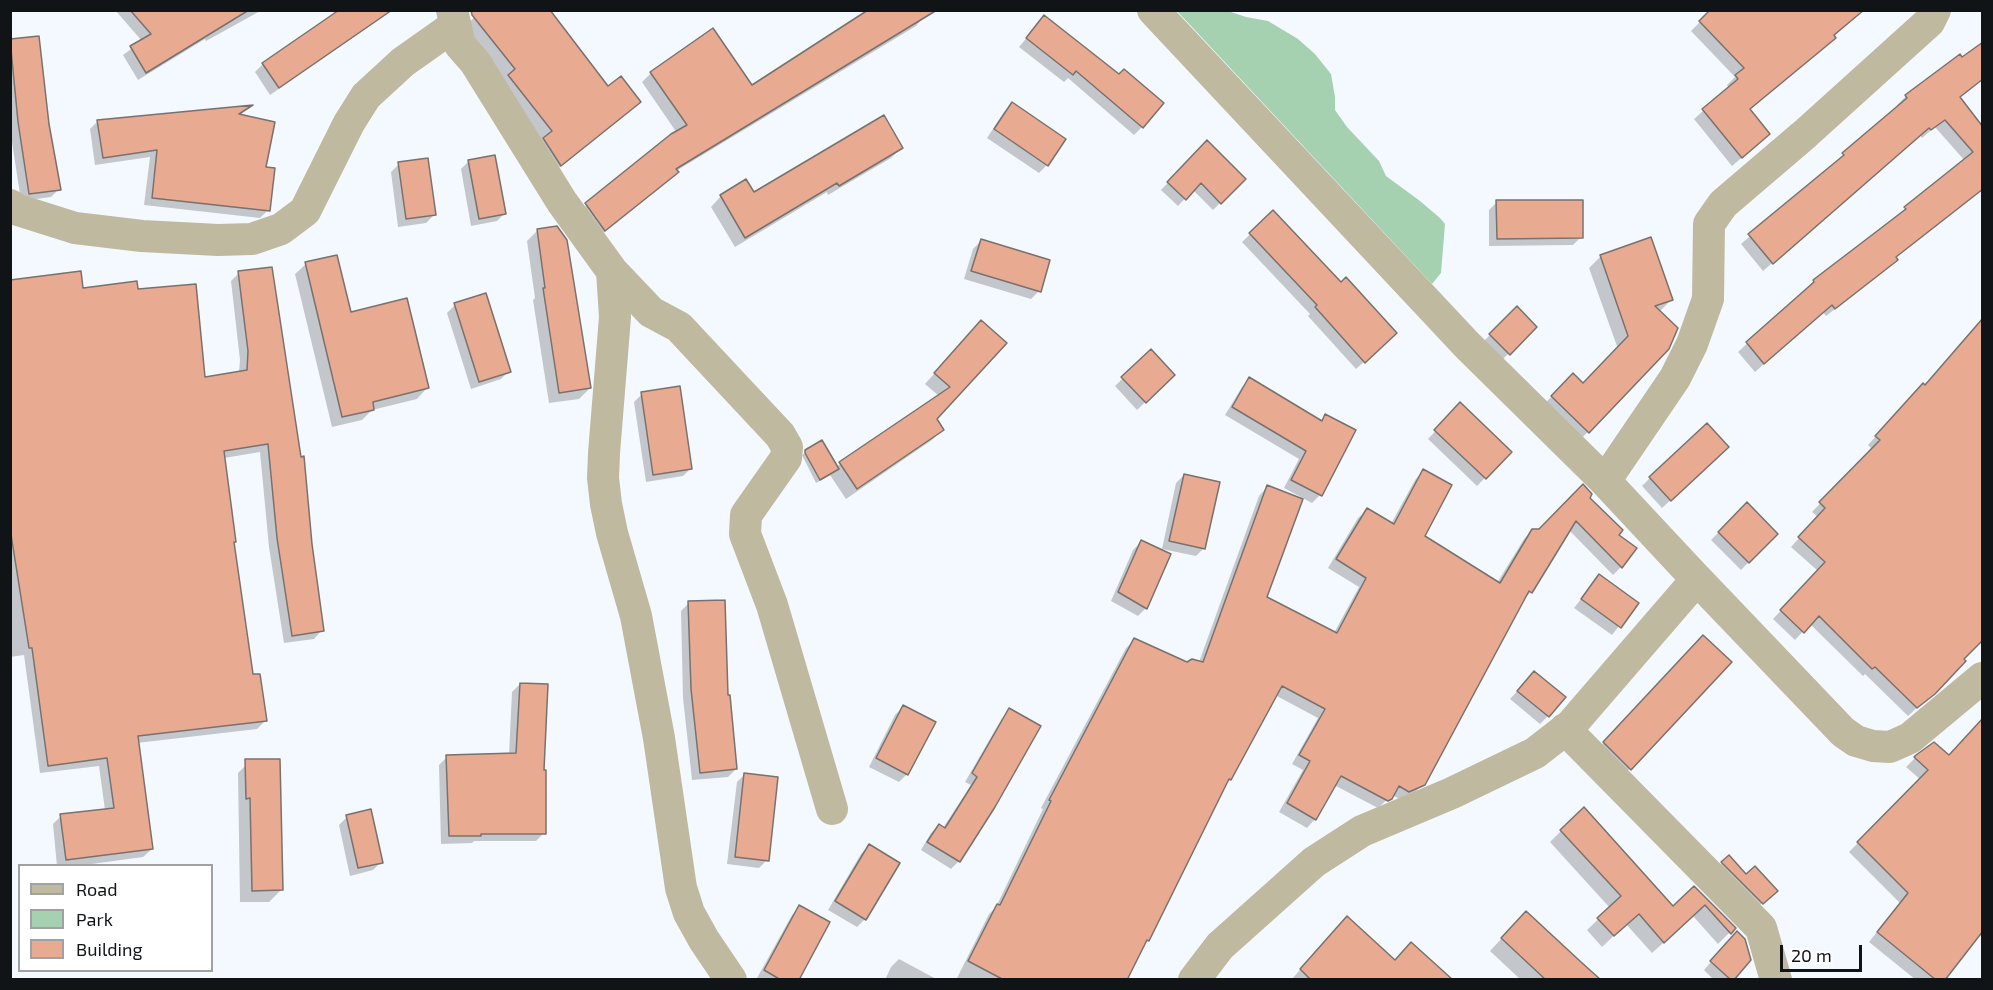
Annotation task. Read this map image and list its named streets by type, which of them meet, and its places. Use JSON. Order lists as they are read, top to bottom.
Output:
{
  "legend": ["Road", "Park", "Building"],
  "scale_bar": "20 m"
}
